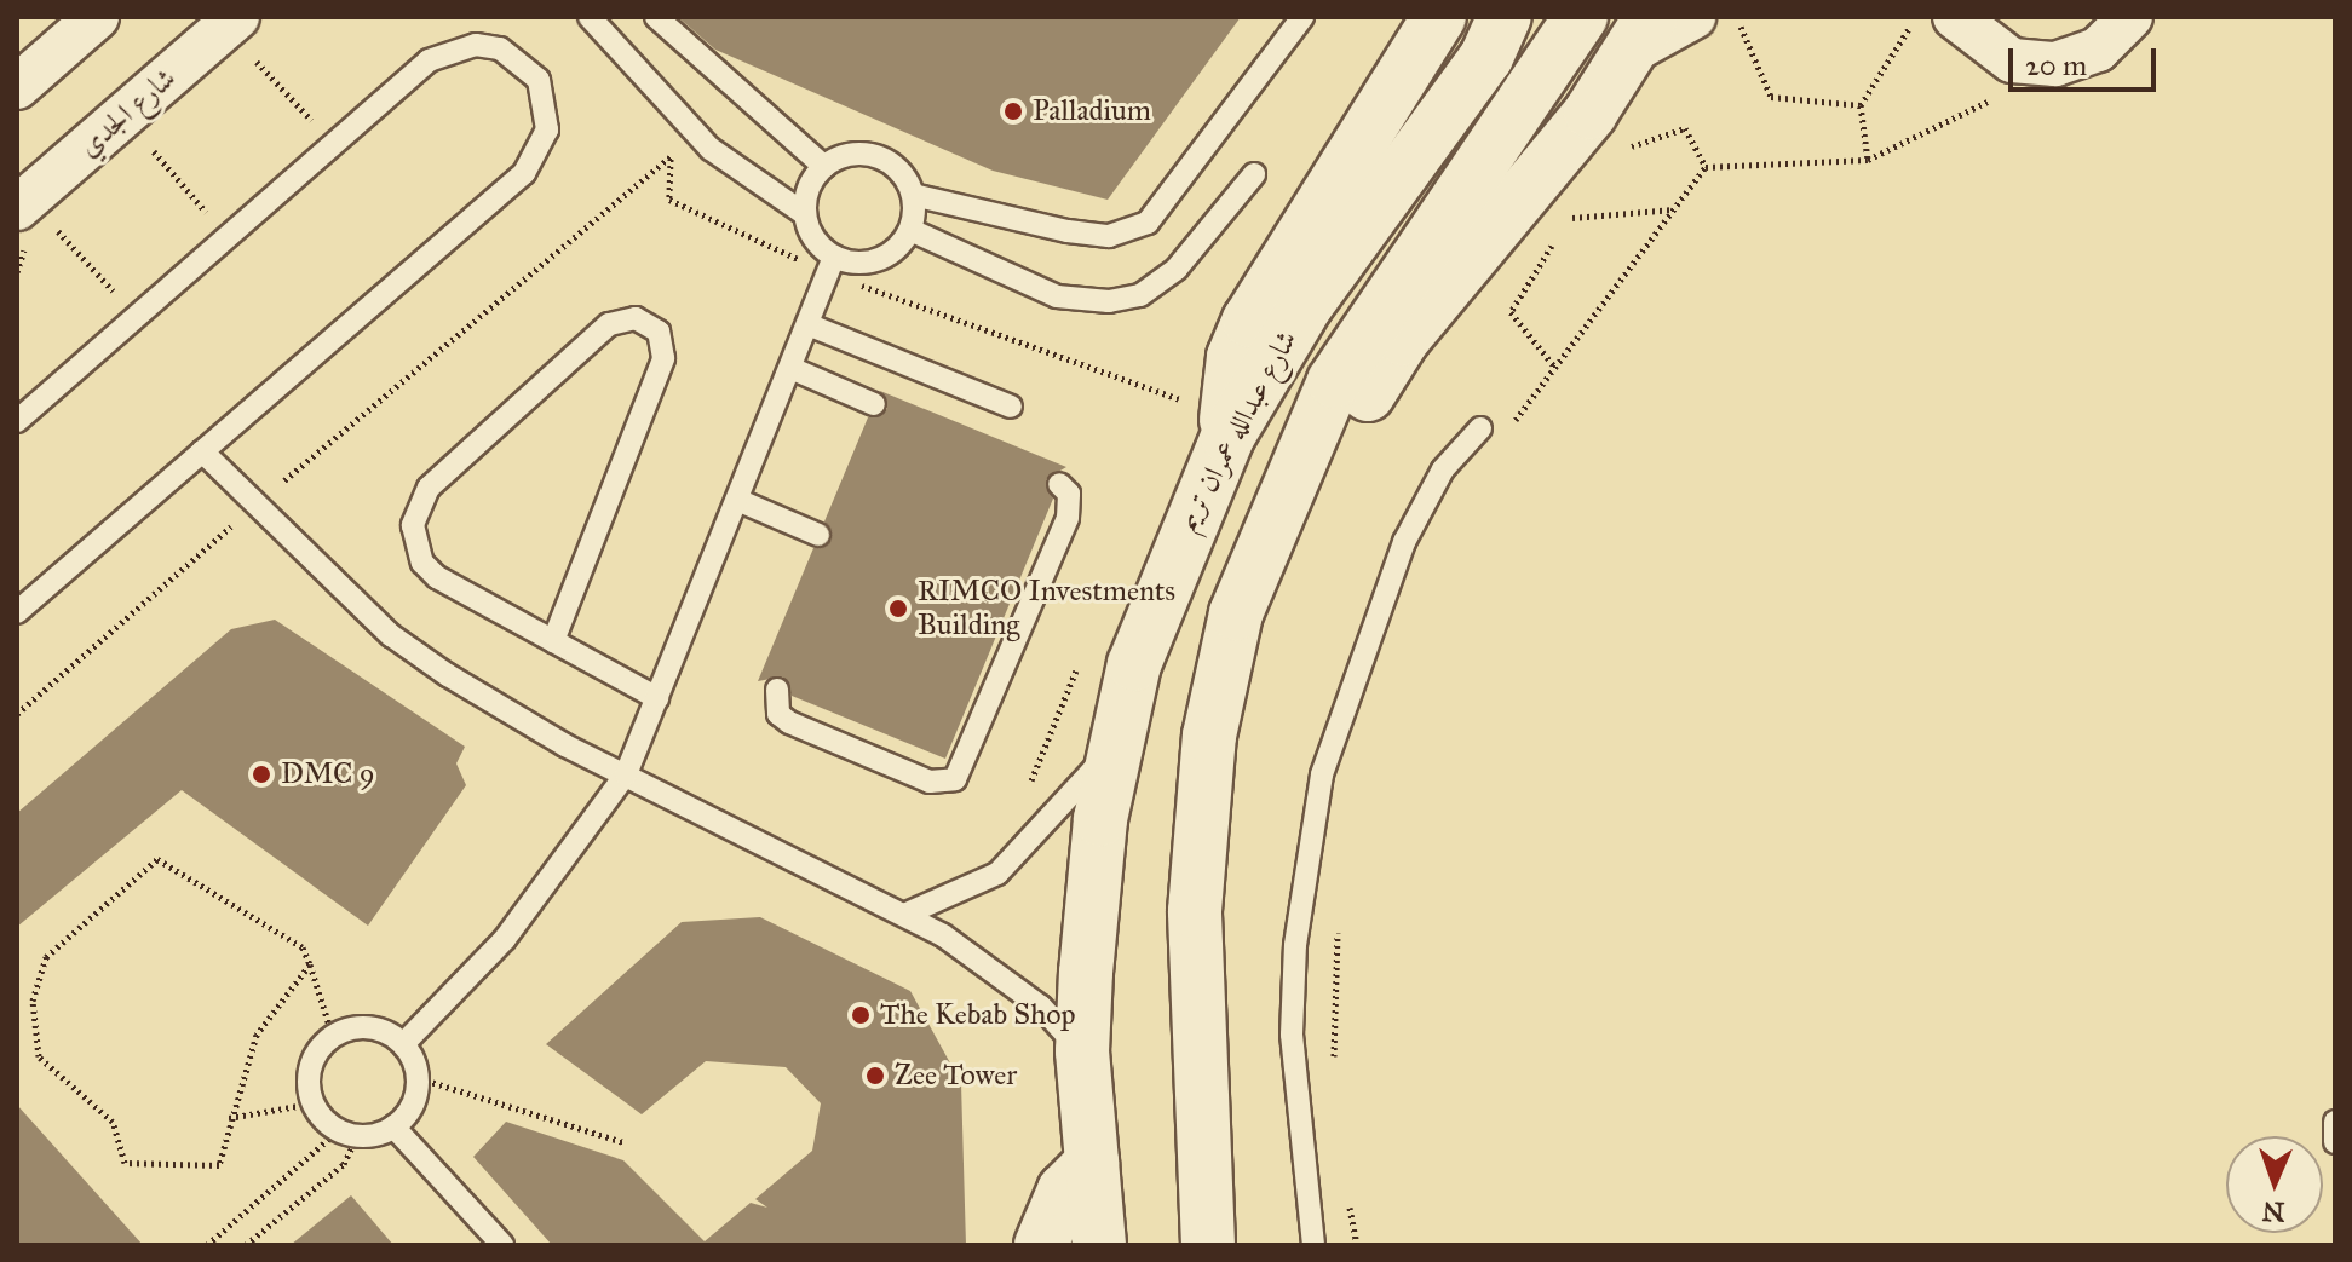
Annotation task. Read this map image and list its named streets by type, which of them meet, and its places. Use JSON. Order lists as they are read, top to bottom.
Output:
{
  "streets": {
    "main road": ["شارع عبدالله عمران تريم"],
    "street": ["شارع الجدي"]
  },
  "places": [
    "Palladium",
    "RIMCO Investments Building",
    "DMC 9",
    "The Kebab Shop",
    "Zee Tower"
  ],
  "scale_bar": "20 m",
  "north": "bottom"
}
